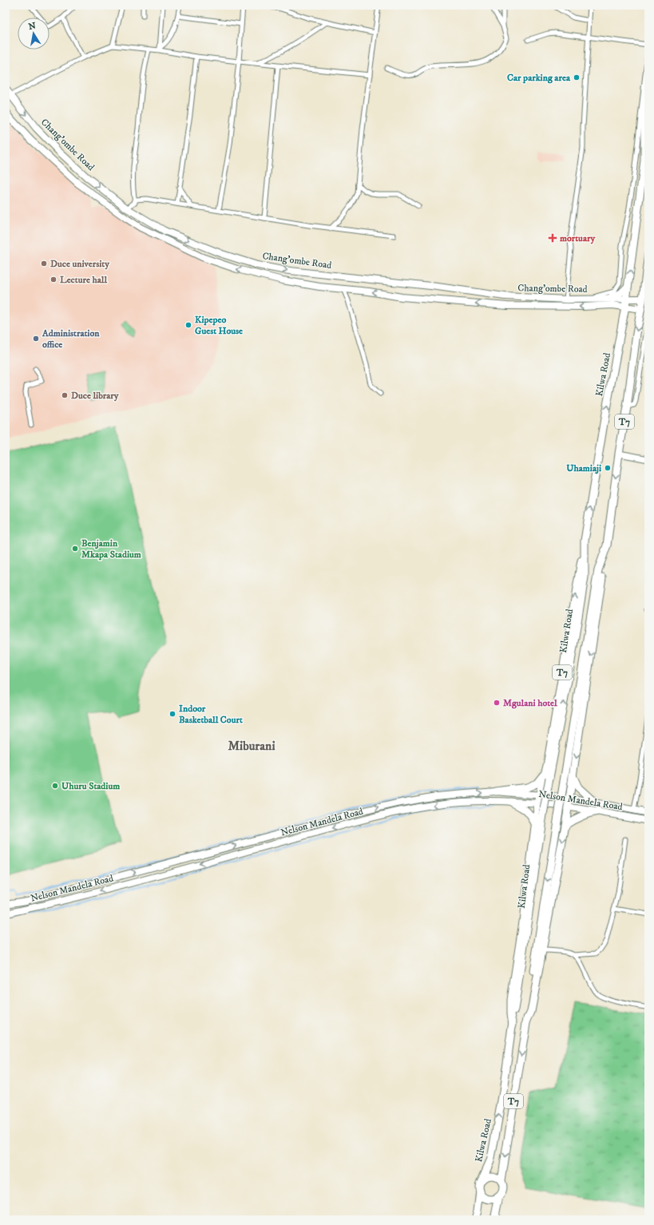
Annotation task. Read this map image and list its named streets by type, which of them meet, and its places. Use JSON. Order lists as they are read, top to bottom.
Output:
{
  "streets": {
    "highway": ["Kilwa Road", "T7"],
    "main road": ["Chang'ombe Road", "Nelson Mandela Road"]
  },
  "crossings": [
    ["Chang'ombe Road", "Kilwa Road"],
    ["Chang'ombe Road", "T7"],
    ["Kilwa Road", "T7"],
    ["T7", "Nelson Mandela Road"]
  ],
  "districts": ["Miburani"],
  "places": {
    "other": [
      "Car parking area",
      "Duce university",
      "Lecture hall",
      "Kipepeo Guest House",
      "Administration office",
      "Duce library",
      "Uhamiaji",
      "Benjamin Mkapa Stadium",
      "Mgulani hotel",
      "Indoor Basketball Court",
      "Uhuru Stadium"
    ],
    "health": ["mortuary"]
  },
  "north": "top"
}
